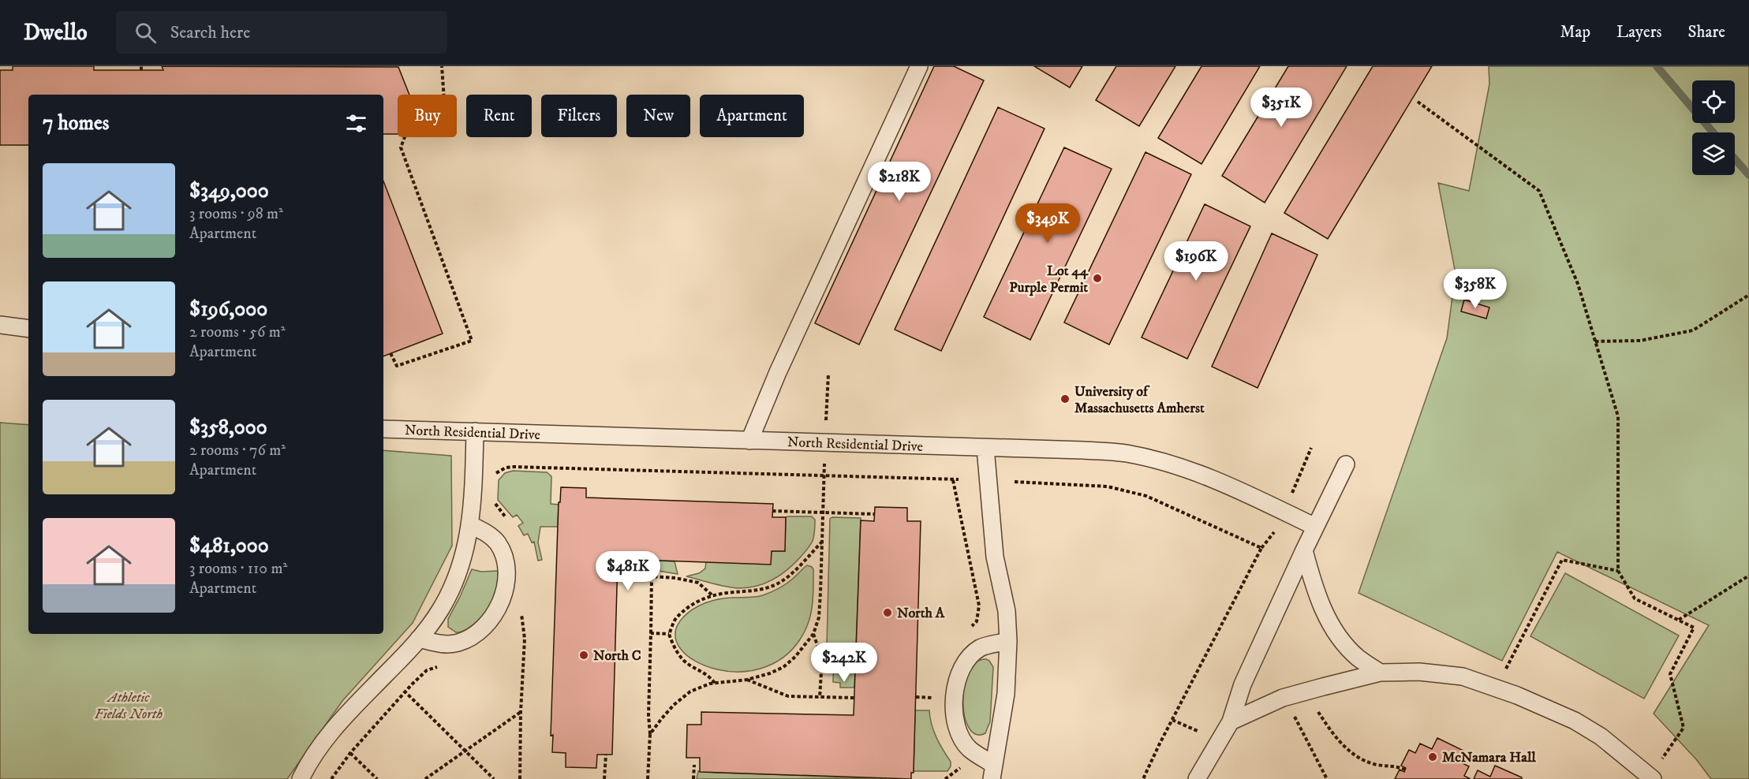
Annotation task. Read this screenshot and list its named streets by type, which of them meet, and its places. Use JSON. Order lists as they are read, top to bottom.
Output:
{
  "streets": {
    "lane": ["North Residential Drive"]
  },
  "parks": ["Athletic Fields North"],
  "places": [
    "Lot 44 Purple Permit",
    "University of Massachusetts Amherst",
    "North A",
    "North C",
    "McNamara Hall"
  ],
  "page": {
    "header": "Dwello",
    "search": "Search here",
    "nav": ["Map", "Layers", "Share"],
    "price": [
      "$351K",
      "$218K",
      "$349K",
      "$196K",
      "$358K",
      "$481K",
      "$242K"
    ],
    "chip": [
      "Buy",
      "Rent",
      "Filters",
      "New",
      "Apartment"
    ],
    "heading": "7 homes",
    "list": [
      {
        "name": "$349,000",
        "note": "3 rooms · 98 m² · Apartment"
      },
      {
        "name": "$196,000",
        "note": "2 rooms · 56 m² · Apartment"
      },
      {
        "name": "$358,000",
        "note": "2 rooms · 76 m² · Apartment"
      },
      {
        "name": "$481,000",
        "note": "3 rooms · 110 m² · Apartment"
      }
    ]
  }
}
